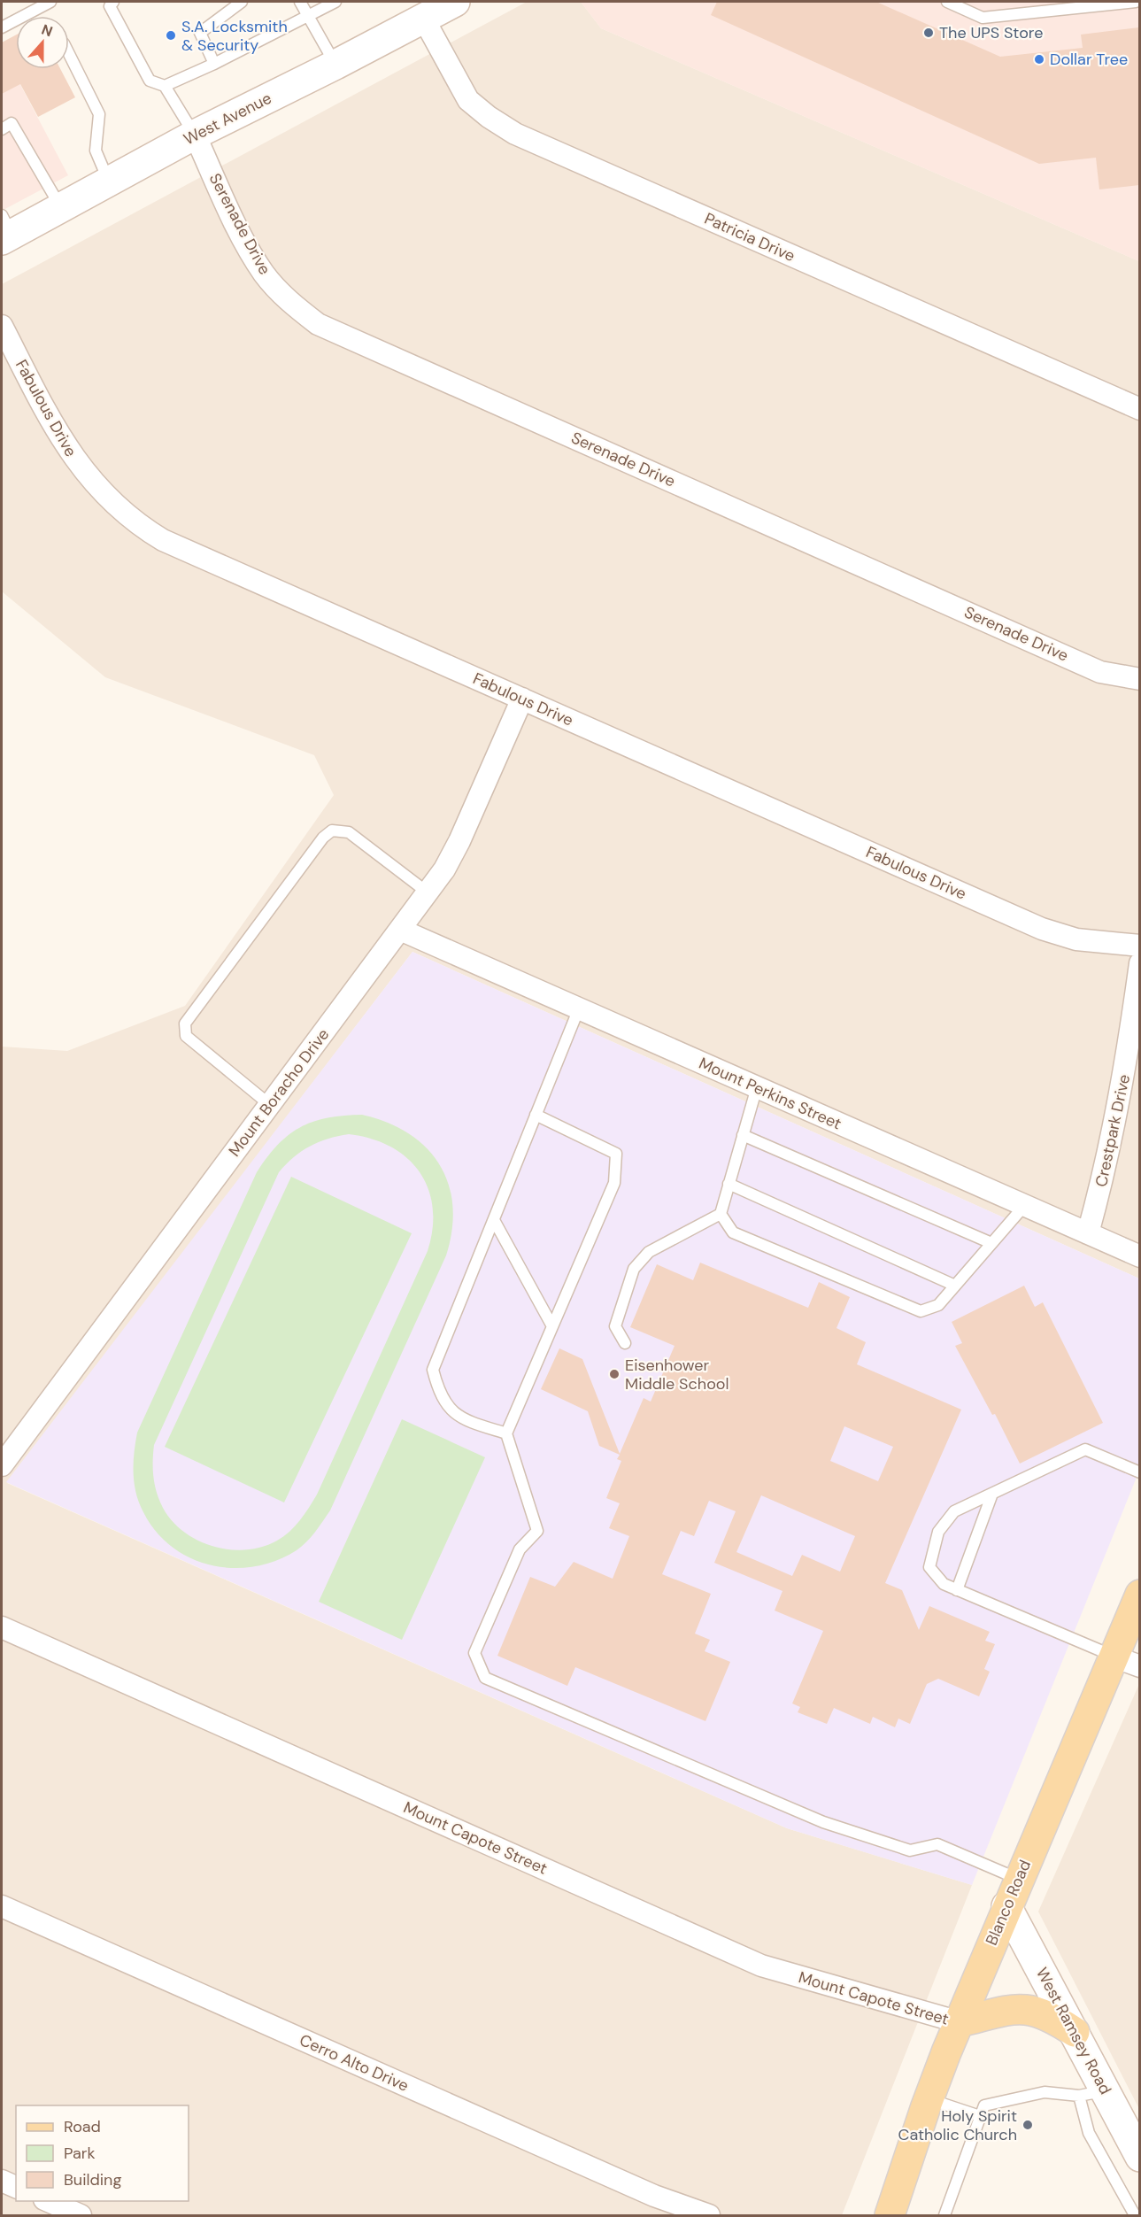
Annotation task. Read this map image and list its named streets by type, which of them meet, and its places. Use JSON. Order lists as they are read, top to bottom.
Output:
{
  "streets": {
    "main road": ["West Avenue", "Blanco Road", "West Ramsey Road"],
    "street": [
      "Serenade Drive",
      "Patricia Drive",
      "Fabulous Drive",
      "Mount Boracho Drive",
      "Mount Perkins Street",
      "Crestpark Drive",
      "Mount Capote Street",
      "Cerro Alto Drive"
    ]
  },
  "crossings": [
    ["West Avenue", "Serenade Drive"],
    ["West Avenue", "Patricia Drive"],
    ["Fabulous Drive", "Mount Boracho Drive"],
    ["Mount Boracho Drive", "Mount Perkins Street"],
    ["Mount Perkins Street", "Crestpark Drive"],
    ["Mount Capote Street", "Blanco Road"],
    ["Blanco Road", "West Ramsey Road"]
  ],
  "places": [
    "The UPS Store",
    "S.A. Locksmith & Security",
    "Dollar Tree",
    "Eisenhower Middle School",
    "Holy Spirit Catholic Church"
  ],
  "legend": ["Road", "Park", "Building"],
  "north": "top"
}
